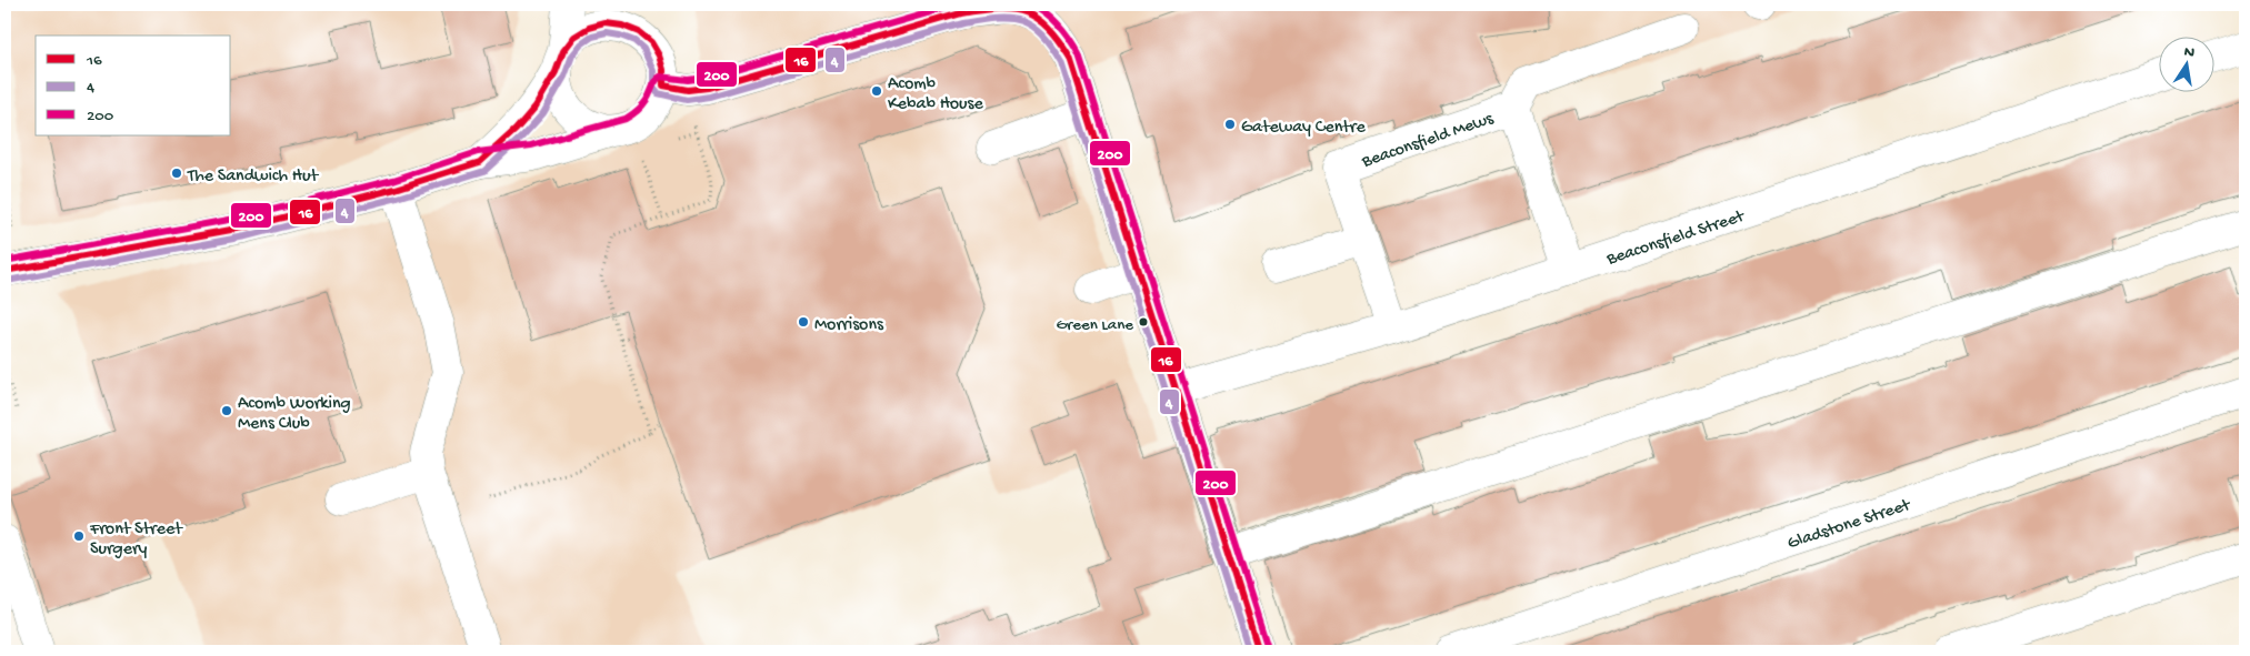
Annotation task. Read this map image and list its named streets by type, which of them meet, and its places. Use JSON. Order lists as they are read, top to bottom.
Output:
{
  "streets": {
    "street": ["Beaconsfield Mews", "Beaconsfield Street", "Gladstone Street"]
  },
  "crossings": [
    ["Beaconsfield Mews", "Beaconsfield Street"]
  ],
  "places": [
    "Acomb Kebab House",
    "Gateway Centre",
    "The Sandwich Hut",
    "Morrisons",
    "Green Lane",
    "Acomb Working Mens Club",
    "Front Street Surgery"
  ],
  "lines": ["transit line 200", "transit line 16", "transit line 4"],
  "legend": ["16", "4", "200"],
  "north": "top"
}
